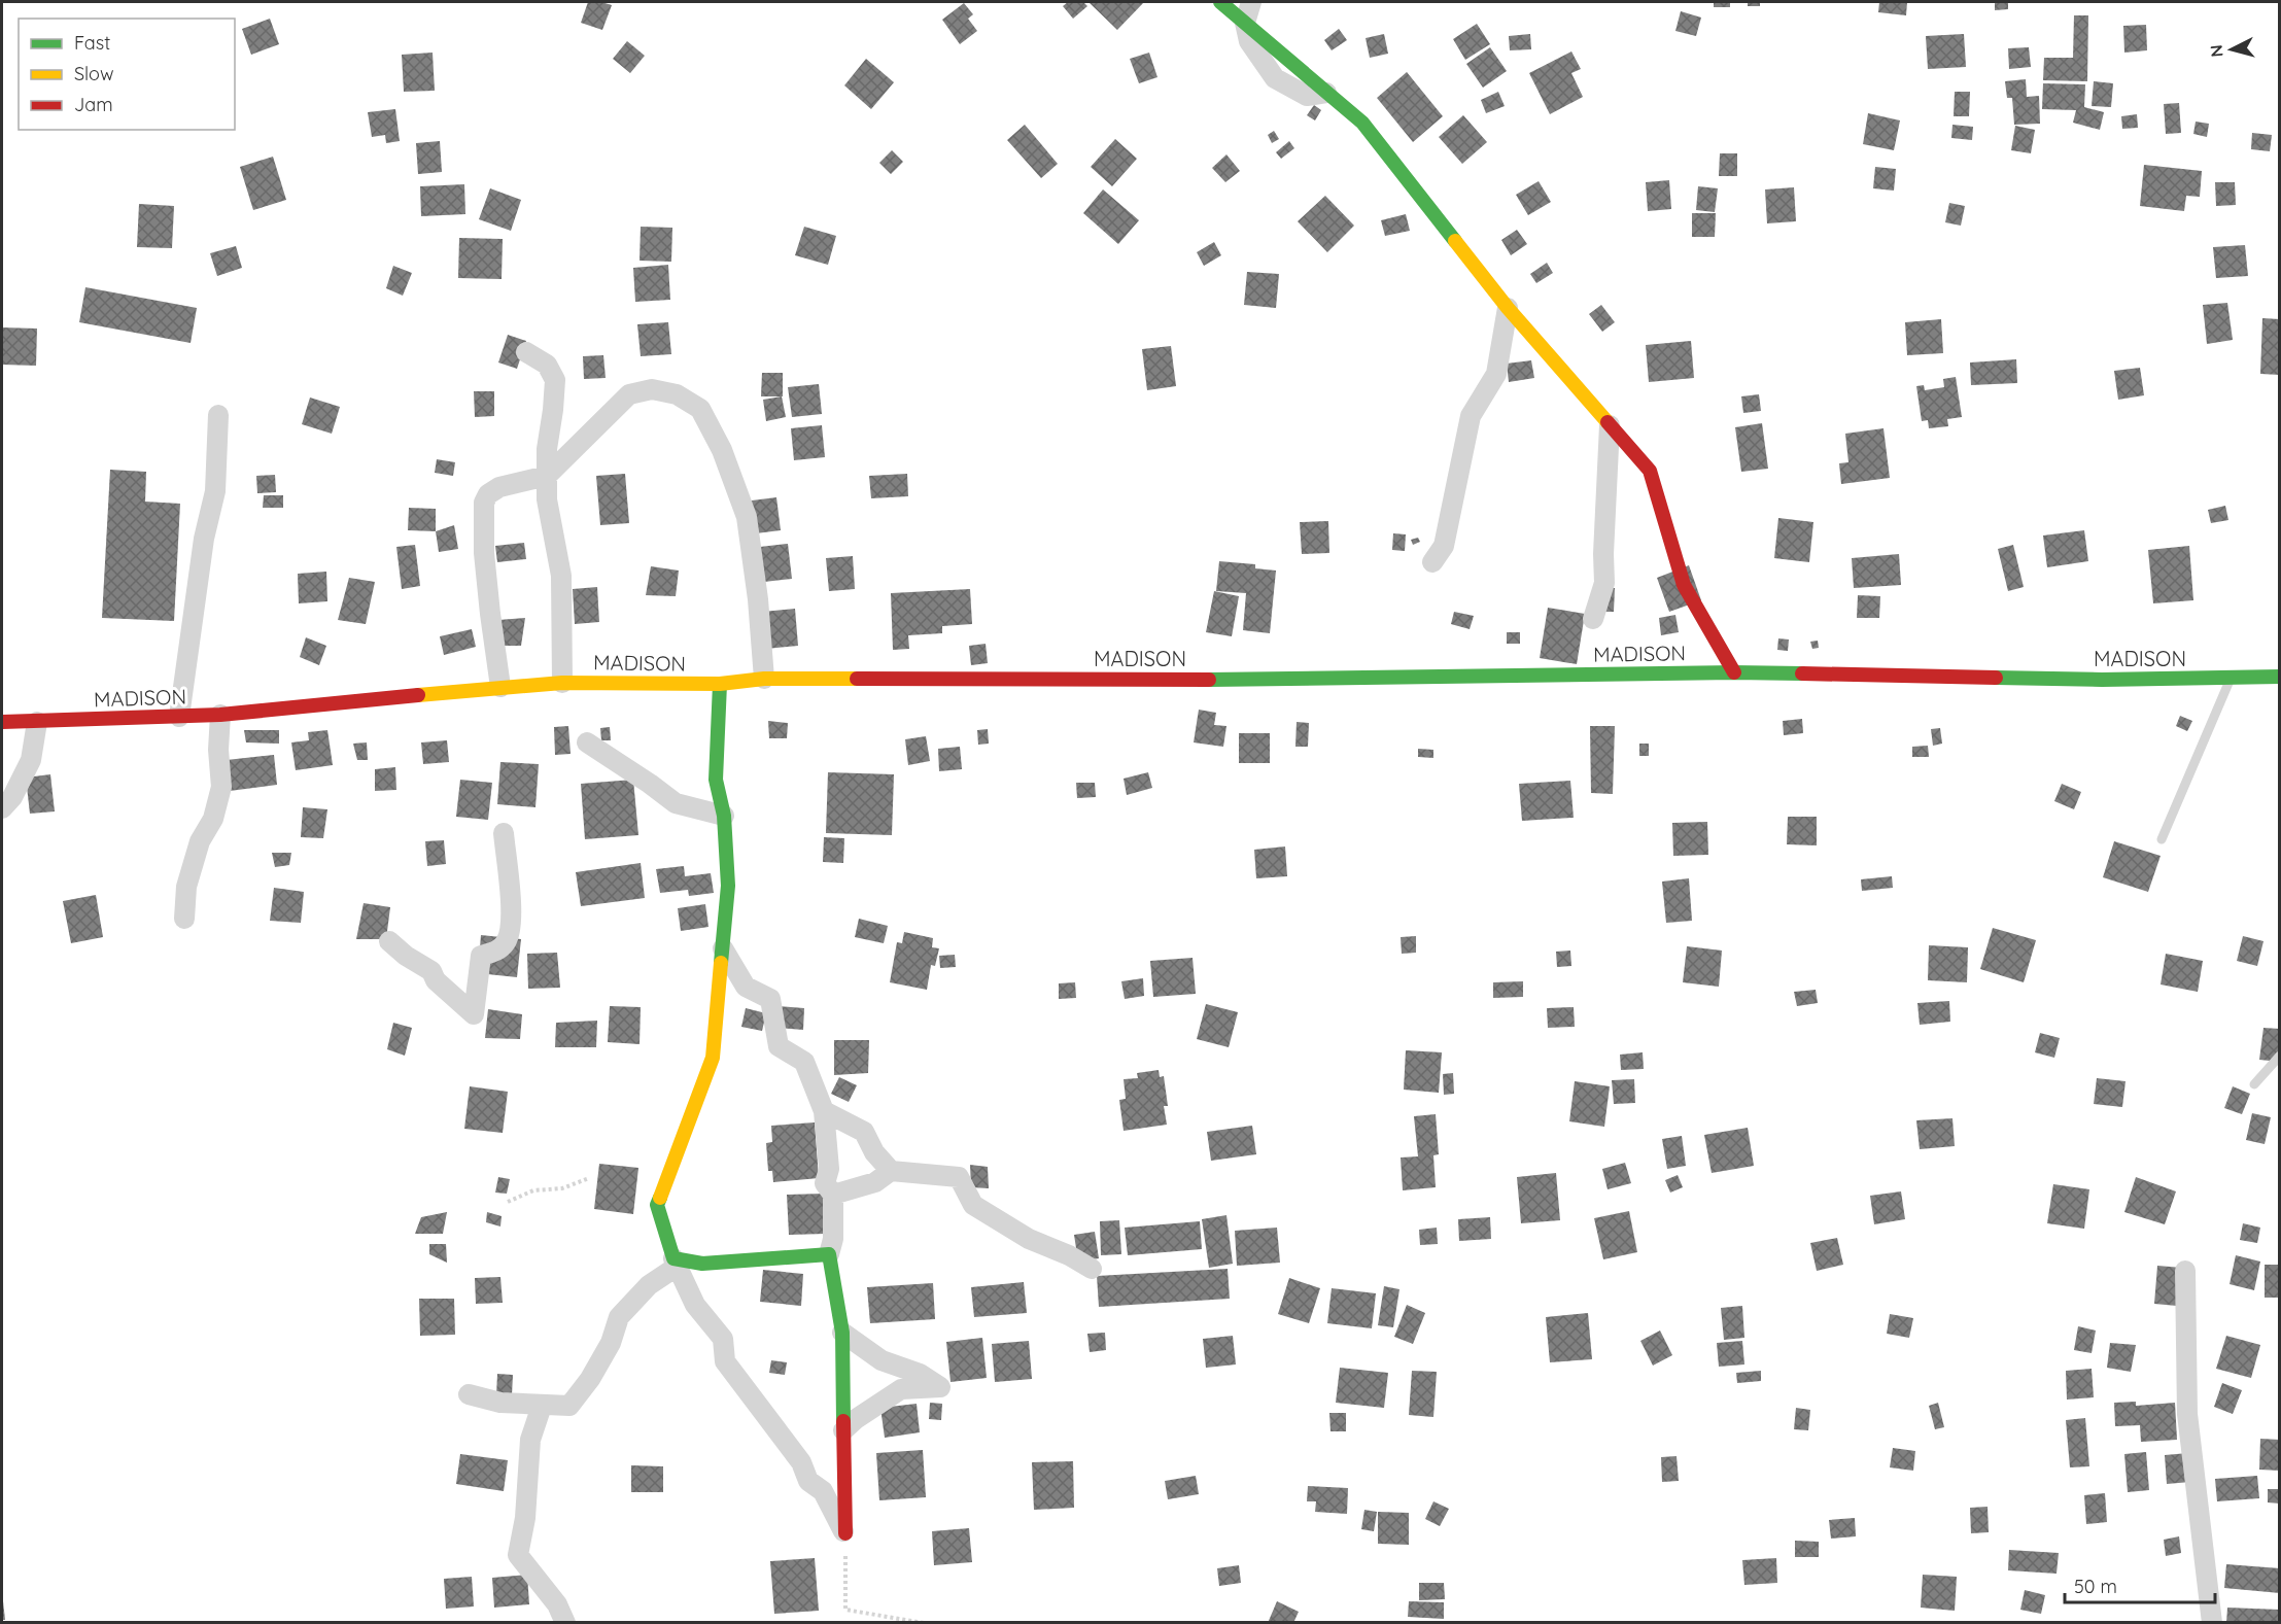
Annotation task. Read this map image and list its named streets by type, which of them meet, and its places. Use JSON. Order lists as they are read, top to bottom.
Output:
{
  "streets": {
    "street": ["MADISON"]
  },
  "legend": ["Fast", "Slow", "Jam"],
  "scale_bar": "50 m",
  "north": "left"
}
